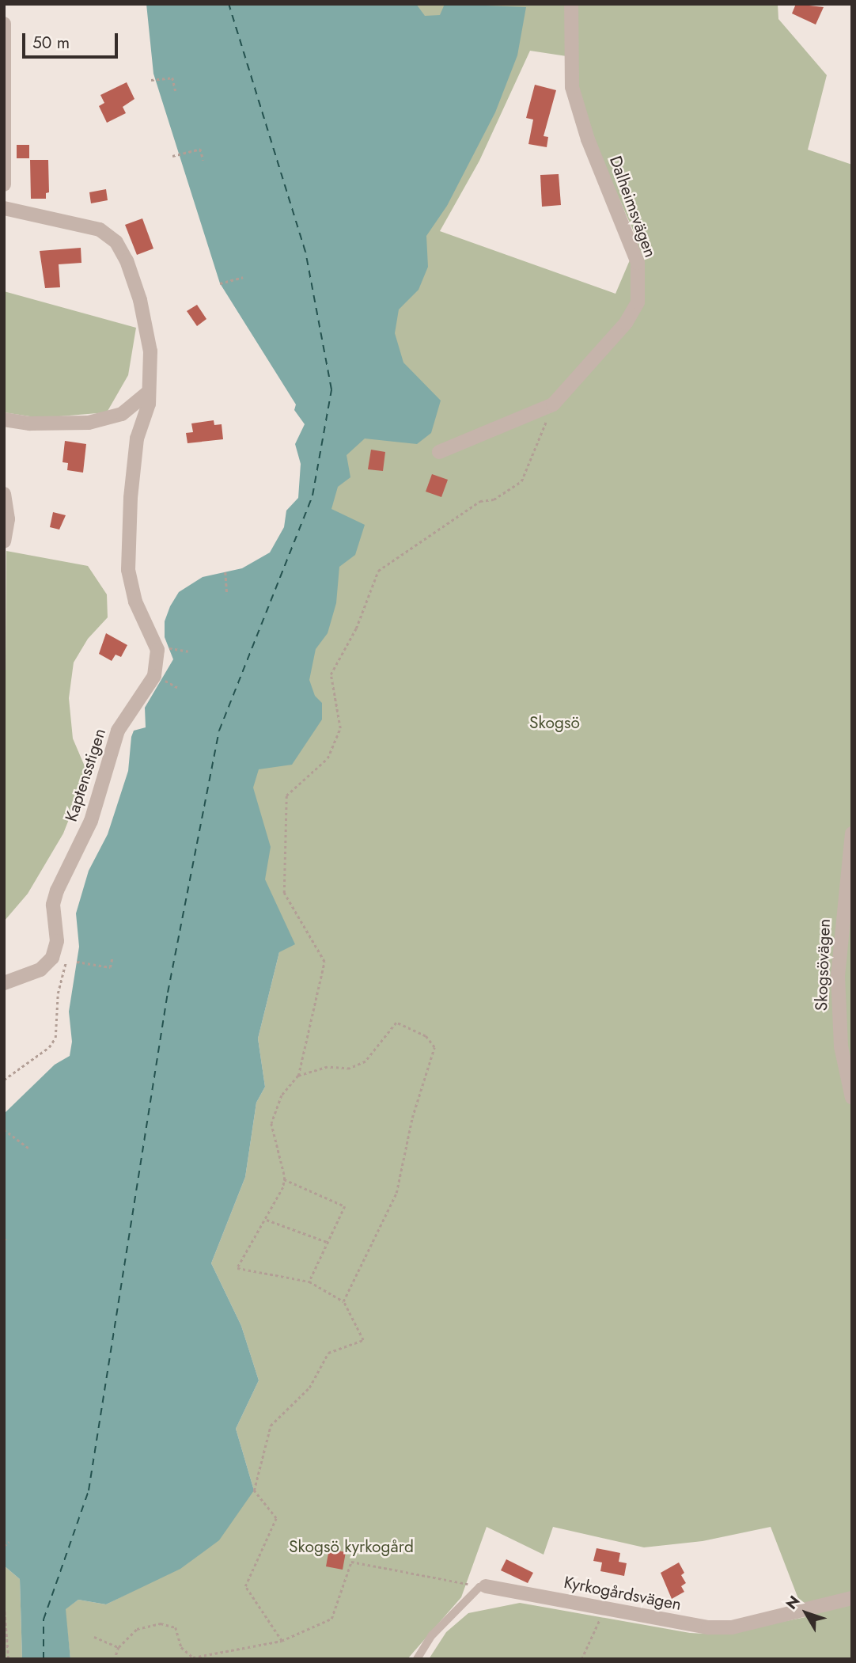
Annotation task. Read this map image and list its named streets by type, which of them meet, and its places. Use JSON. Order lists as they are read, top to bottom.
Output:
{
  "streets": {
    "street": [
      "Dalheimsvägen",
      "Kaptensstigen",
      "Skogsövägen",
      "Kyrkogårdsvägen"
    ]
  },
  "parks": ["Skogsö", "Skogsö kyrkogård"],
  "scale_bar": "50 m",
  "north": "top left"
}
